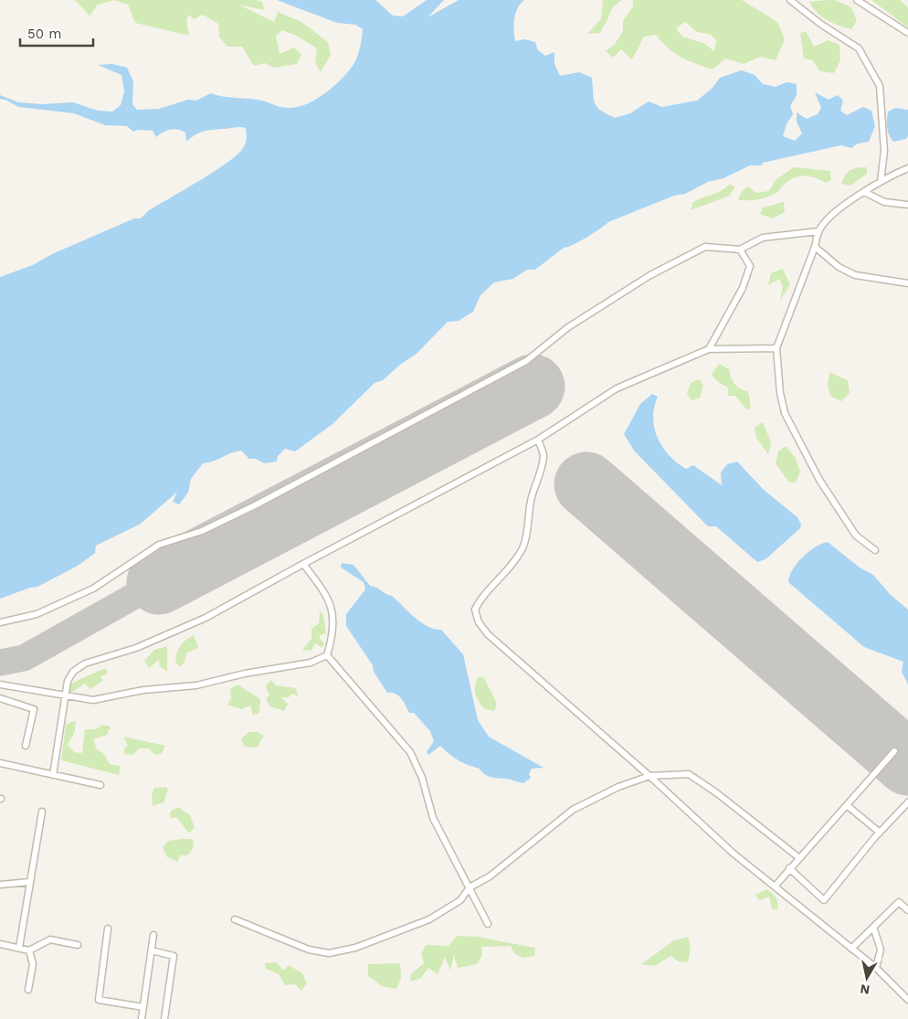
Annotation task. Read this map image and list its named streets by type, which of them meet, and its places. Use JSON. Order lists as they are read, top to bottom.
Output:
{
  "scale_bar": "50 m",
  "north": "bottom"
}
